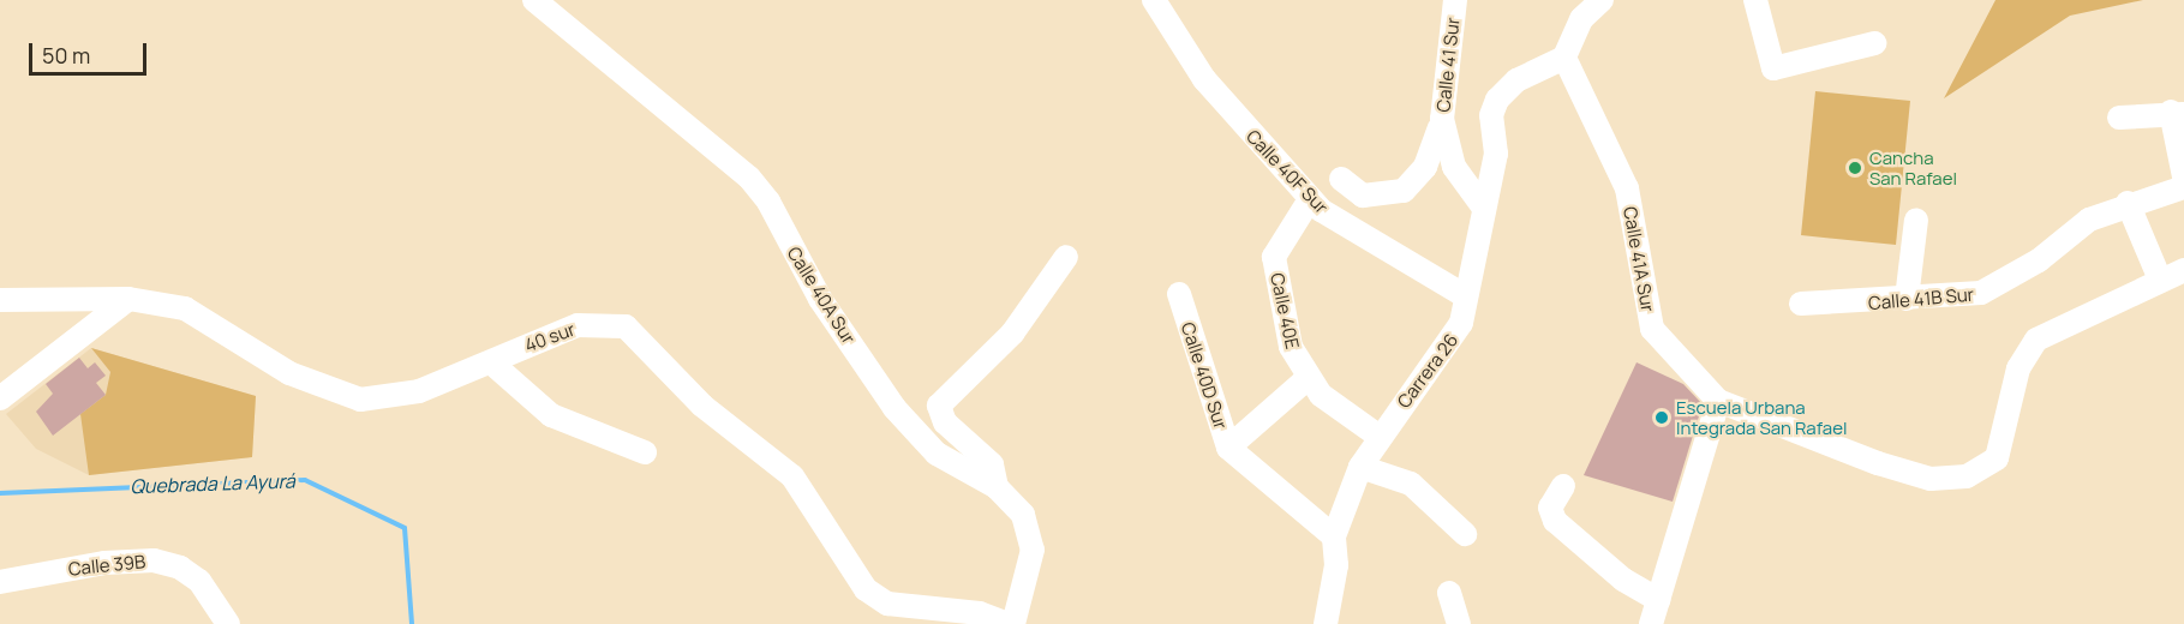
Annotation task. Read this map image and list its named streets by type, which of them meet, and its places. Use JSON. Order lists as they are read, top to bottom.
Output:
{
  "streets": {
    "street": [
      "Calle 41 Sur",
      "Calle 40F Sur",
      "Calle 41A Sur",
      "Calle 40A Sur",
      "Calle 41B Sur",
      "Calle 40E",
      "40 sur",
      "Carrera 26",
      "Calle 40D Sur",
      "Calle 39B"
    ]
  },
  "crossings": [
    ["Calle 41 Sur", "Carrera 26"],
    ["Calle 40F Sur", "Calle 40E"],
    ["Calle 40F Sur", "Carrera 26"],
    ["Calle 41A Sur", "Carrera 26"],
    ["Calle 40A Sur", "40 sur"],
    ["Calle 40E", "Carrera 26"],
    ["Carrera 26", "Calle 40D Sur"]
  ],
  "water": ["Quebrada La Ayurá"],
  "places": ["Cancha San Rafael", "Escuela Urbana Integrada San Rafael"],
  "scale_bar": "50 m"
}
